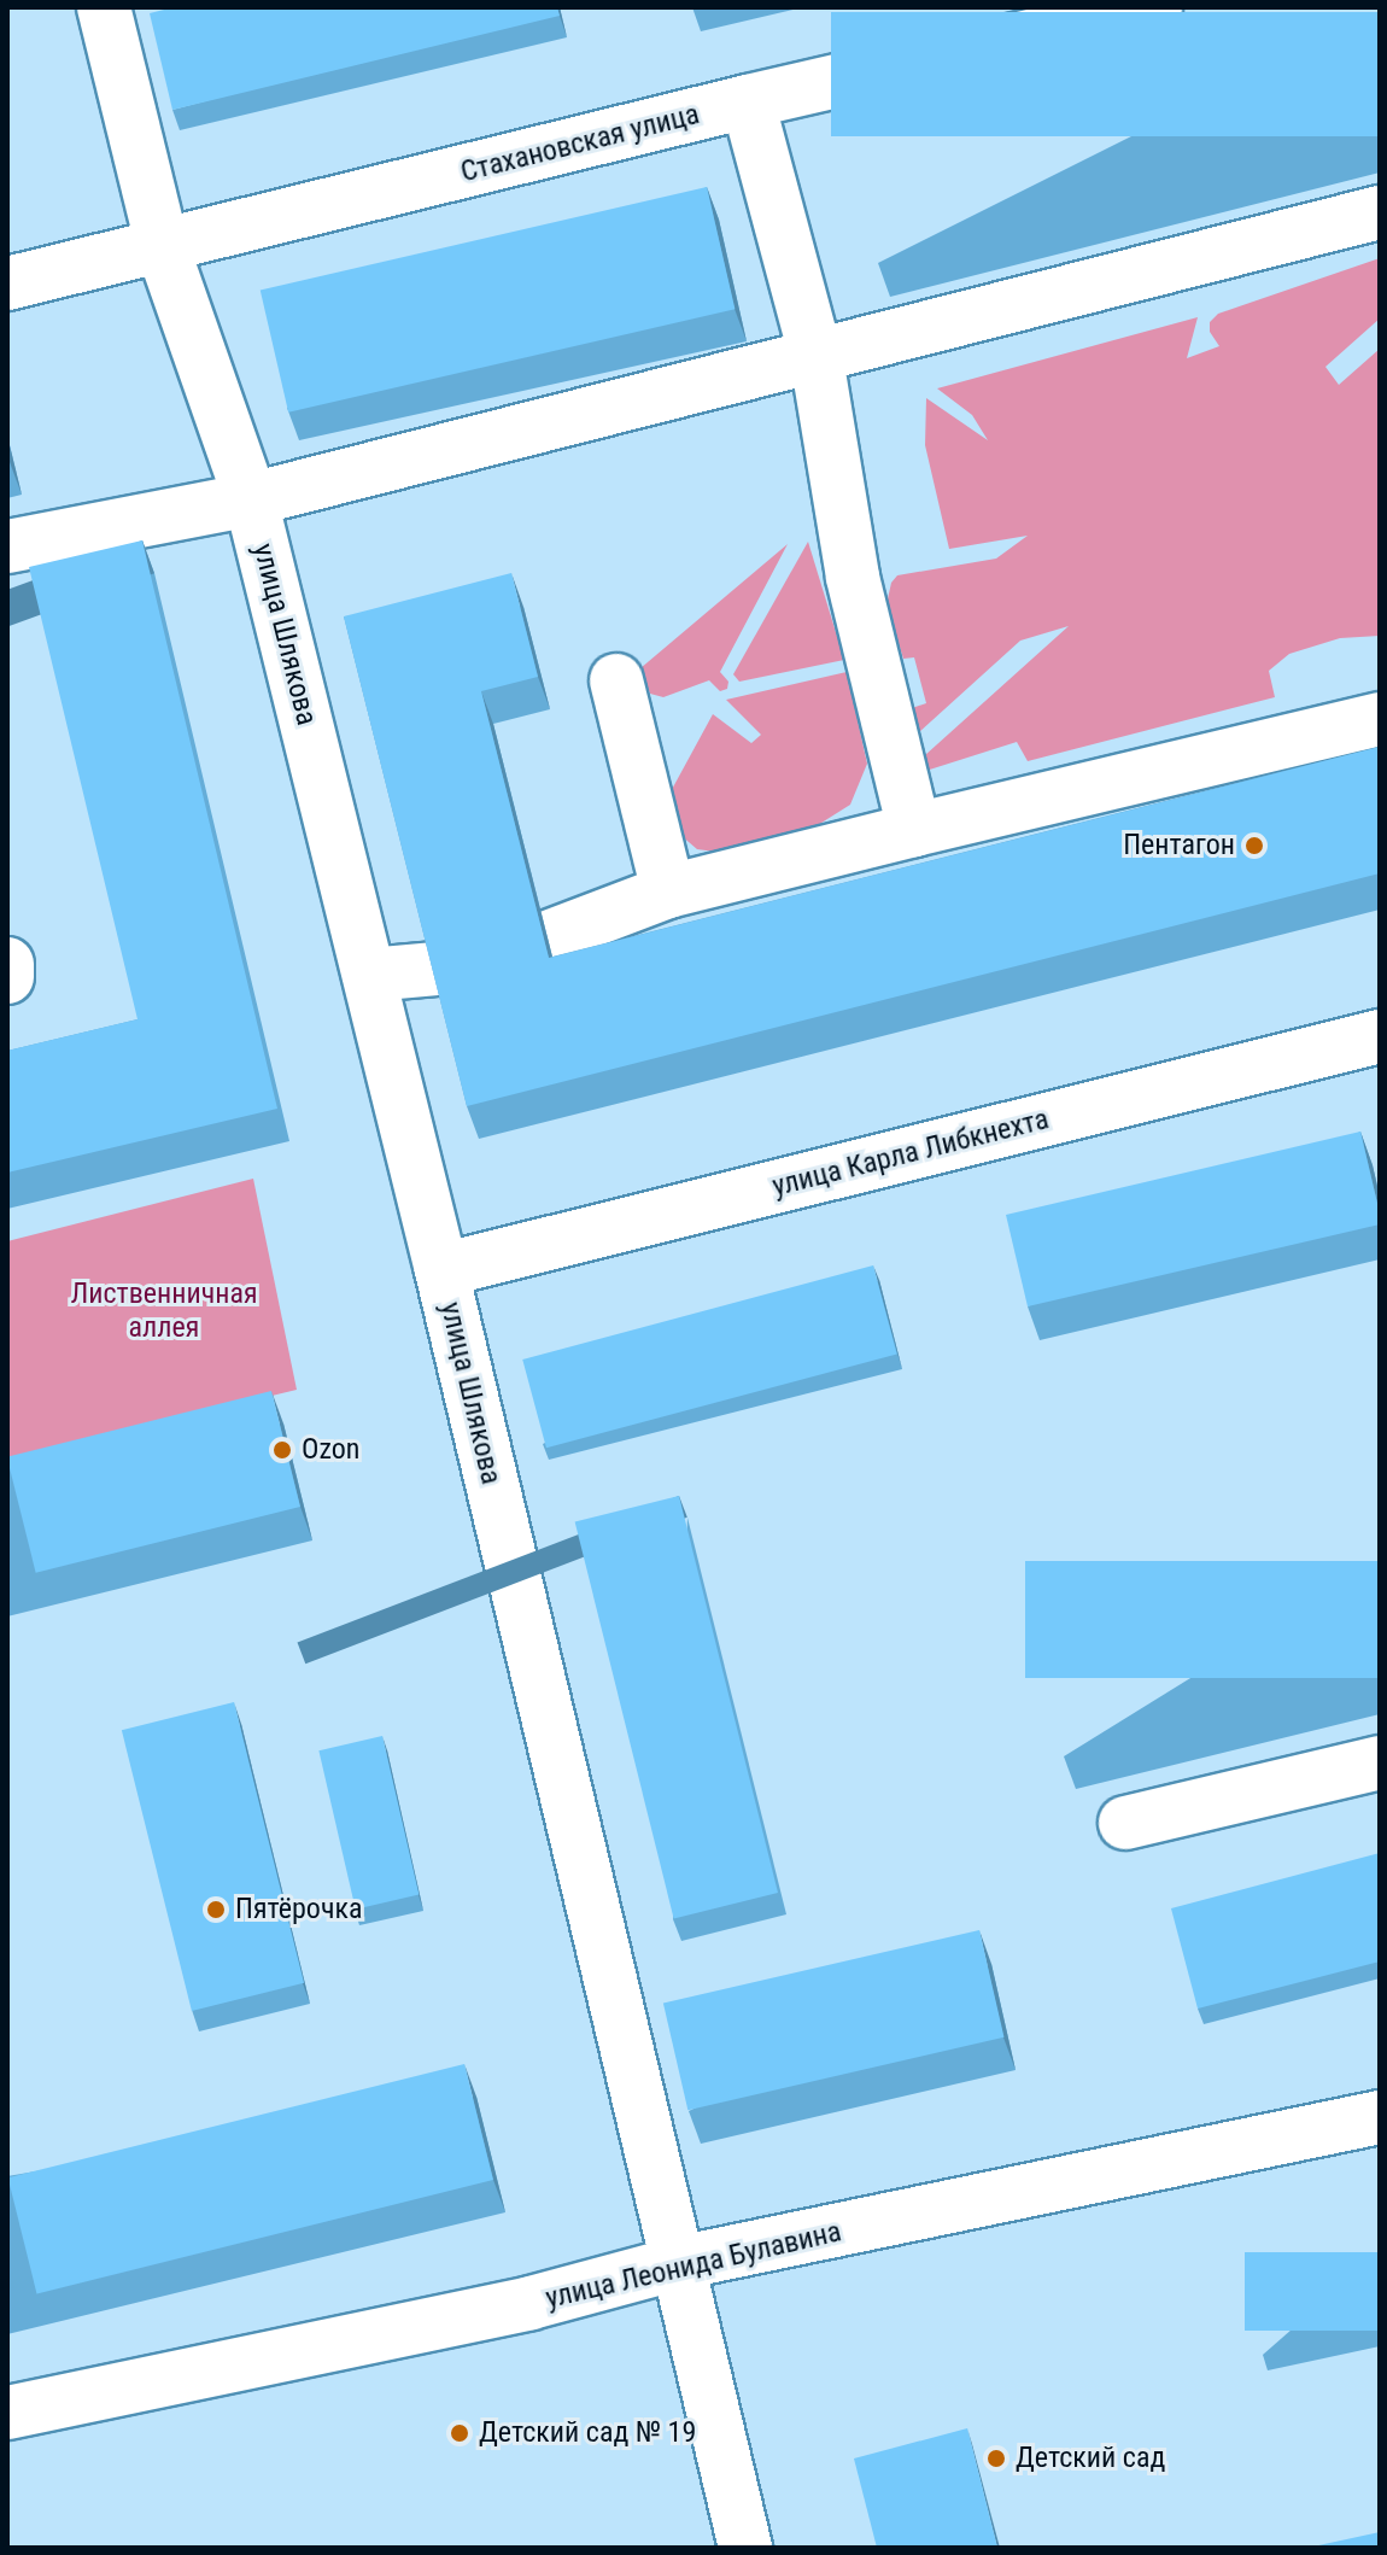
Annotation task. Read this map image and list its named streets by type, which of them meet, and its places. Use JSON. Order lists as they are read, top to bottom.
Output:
{
  "streets": {
    "street": [
      "Стахановская улица",
      "улица Шлякова",
      "улица Карла Либкнехта",
      "улица Леонида Булавина"
    ]
  },
  "crossings": [
    ["Стахановская улица", "улица Шлякова"],
    ["улица Шлякова", "улица Карла Либкнехта"],
    ["улица Шлякова", "улица Леонида Булавина"]
  ],
  "parks": ["Лиственничная аллея"],
  "places": [
    "Пентагон",
    "Ozon",
    "Пятёрочка",
    "Детский сад № 19",
    "Детский сад"
  ]
}
